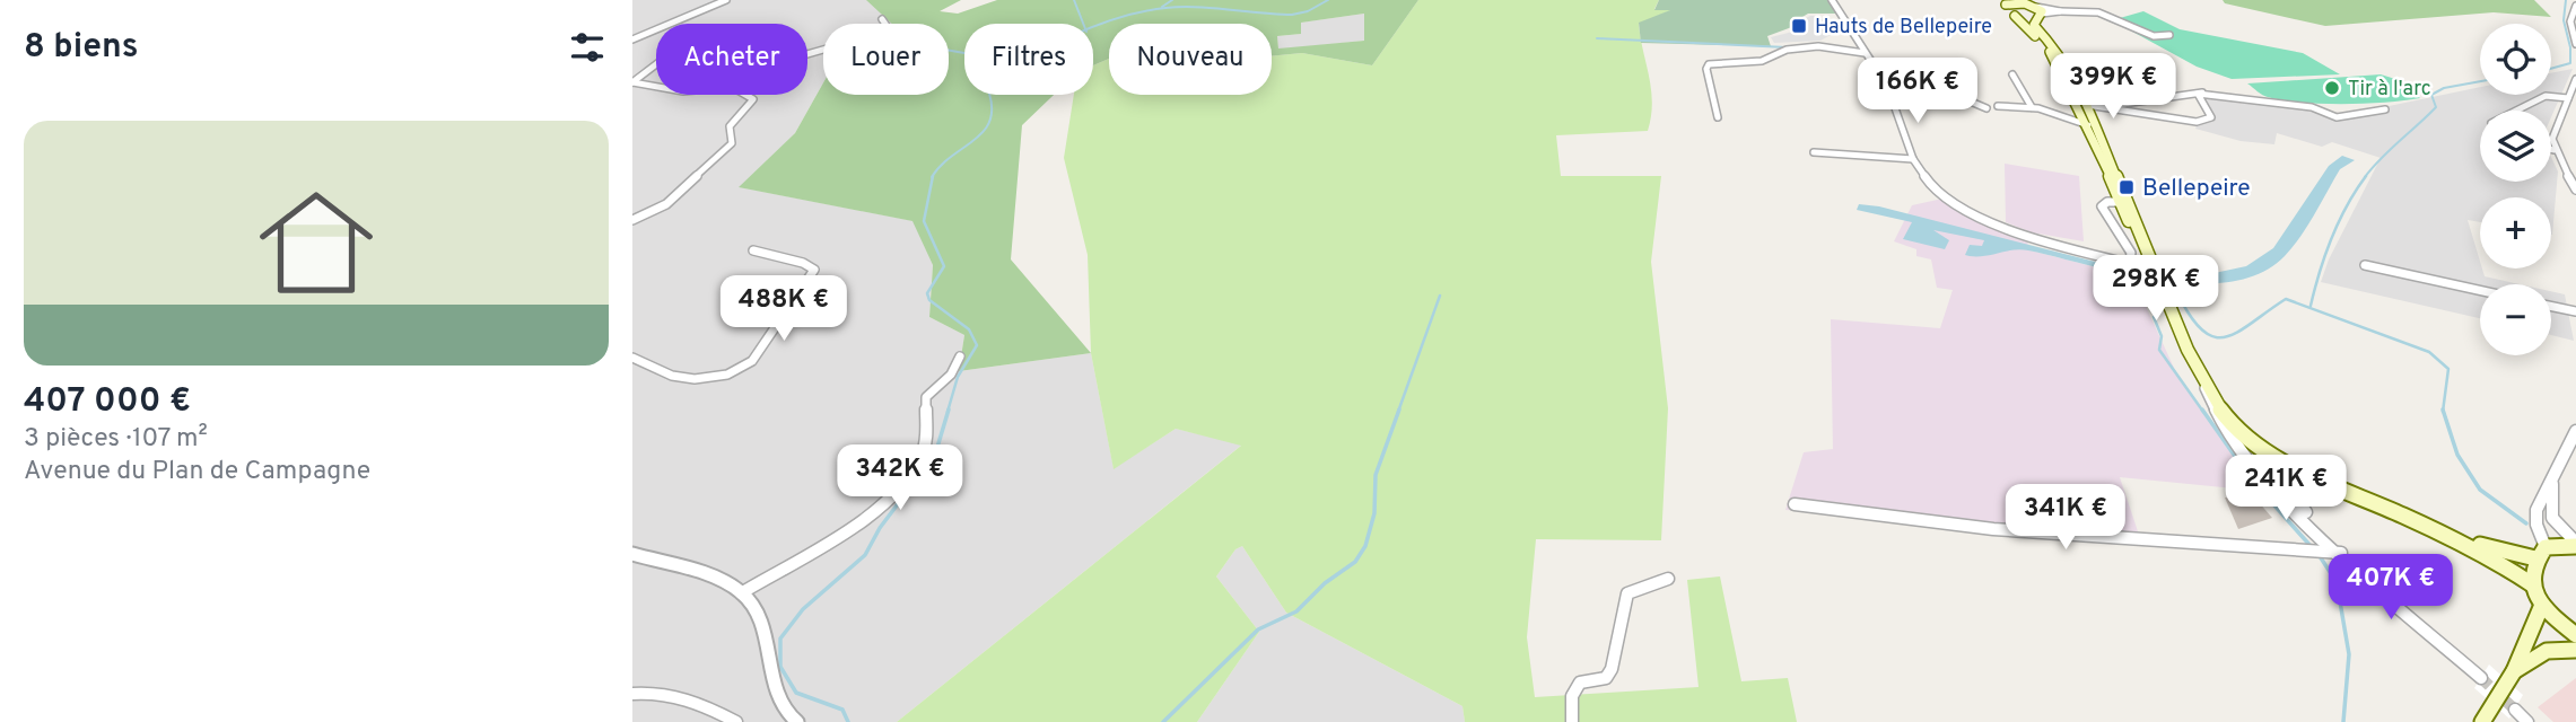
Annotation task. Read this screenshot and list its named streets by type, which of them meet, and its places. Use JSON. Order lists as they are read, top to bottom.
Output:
{
  "places": {
    "transit": ["Hauts de Bellepeire", "Bellepeire"],
    "other": ["Tir à l'arc"]
  },
  "page": {
    "heading": "8 biens",
    "map_buttons": ["+", "−"],
    "chip": [
      "Acheter",
      "Louer",
      "Filtres",
      "Nouveau"
    ],
    "price": [
      "399K €",
      "166K €",
      "298K €",
      "488K €",
      "342K €",
      "241K €",
      "341K €",
      "407K €"
    ],
    "list": [
      {
        "name": "407 000 €",
        "note": "3 pièces · 107 m² · Avenue du Plan de Campagne"
      }
    ]
  }
}
